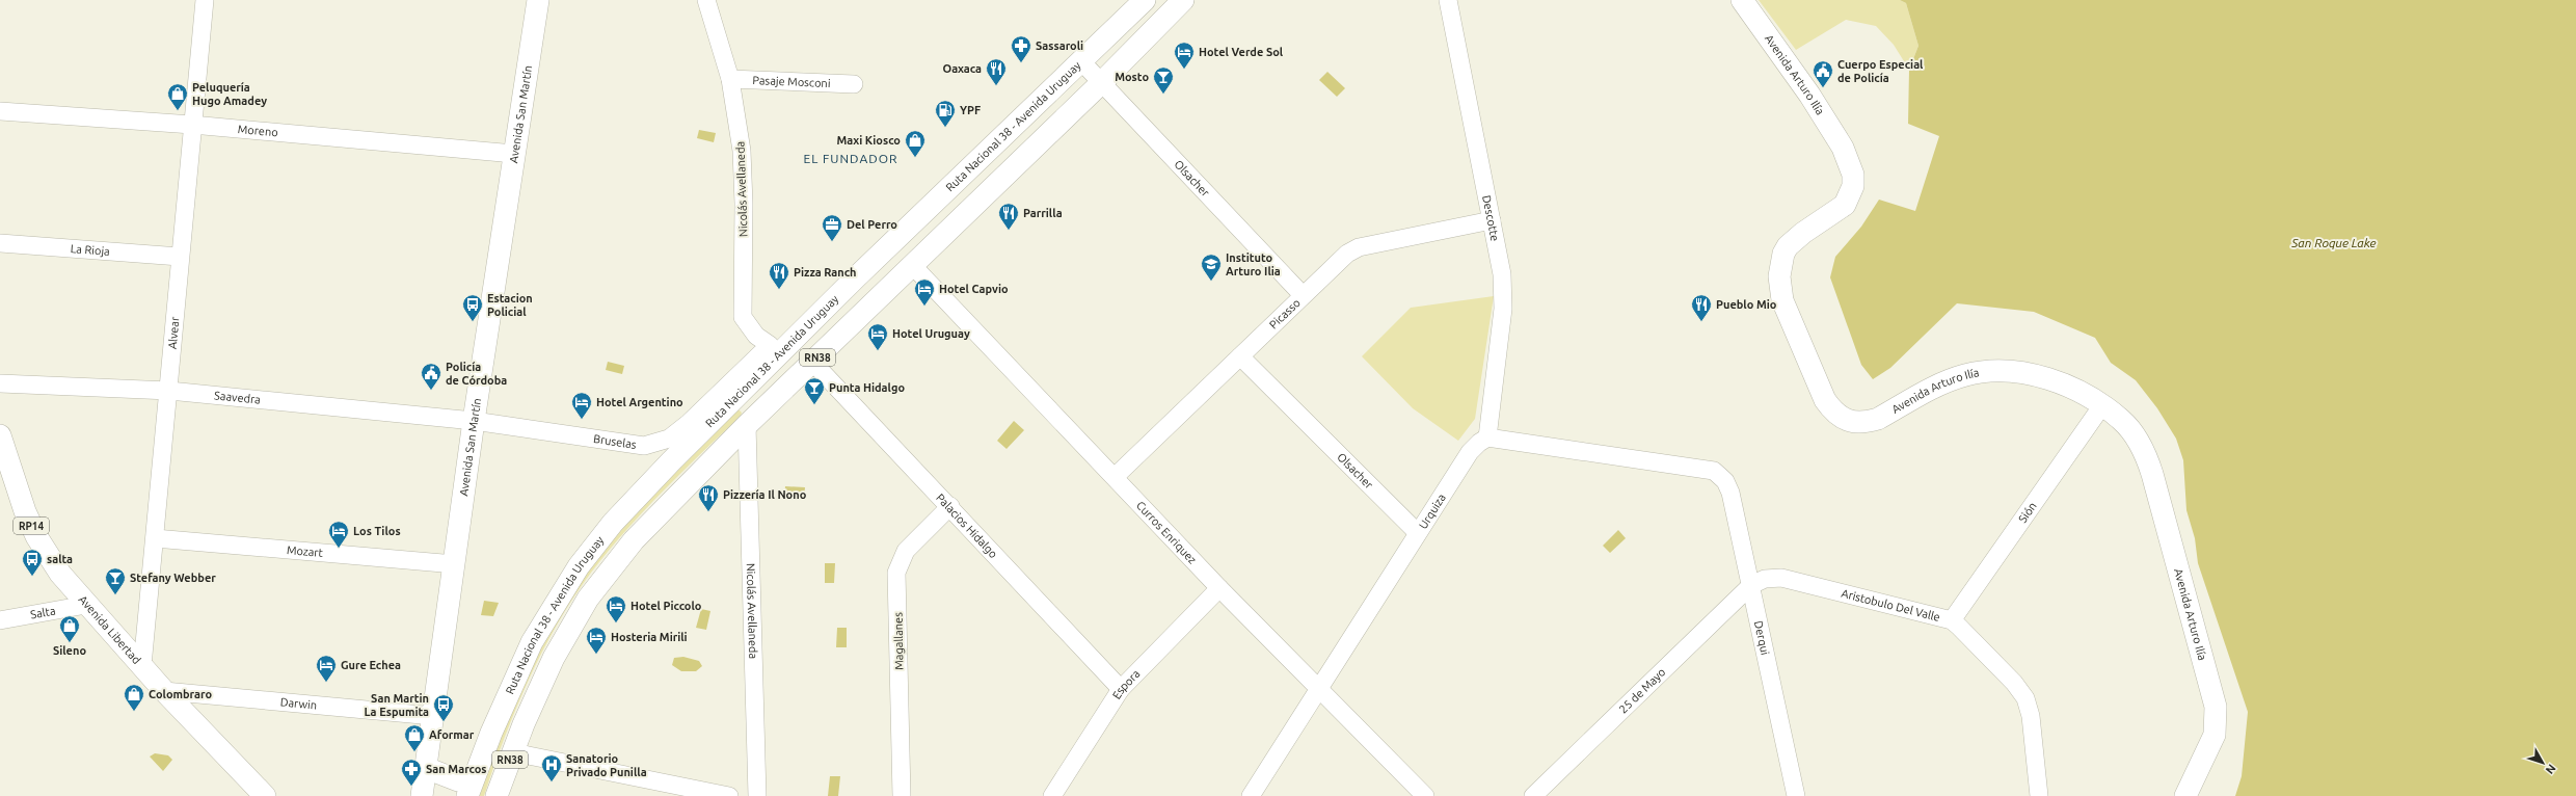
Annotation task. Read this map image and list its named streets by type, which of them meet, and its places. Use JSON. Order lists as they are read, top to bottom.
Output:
{
  "streets": {
    "main road": [
      "Avenida Arturo Ilía",
      "Avenida San Martín",
      "Ruta Nacional 38 - Avenida Uruguay",
      "RN38",
      "RP14",
      "Avenida Libertad"
    ],
    "street": [
      "Pasaje Mosconi",
      "Moreno",
      "Olsacher",
      "Nicolás Avellaneda",
      "Descotte",
      "La Rioja",
      "Picasso",
      "Alvear",
      "Saavedra",
      "Bruselas",
      "Urquiza",
      "Sión",
      "Palacios Hidalgo",
      "Curros Enriquez",
      "Mozart",
      "Aristobulo Del Valle",
      "Salta",
      "Derqui",
      "Magallanes",
      "Espora",
      "25 de Mayo",
      "Darwin"
    ]
  },
  "crossings": [
    ["Avenida Arturo Ilía", "Sión"],
    ["Pasaje Mosconi", "Nicolás Avellaneda"],
    ["Avenida San Martín", "Moreno"],
    ["Avenida San Martín", "Saavedra"],
    ["Avenida San Martín", "Bruselas"],
    ["Avenida San Martín", "Mozart"],
    ["Avenida San Martín", "Darwin"],
    ["Ruta Nacional 38 - Avenida Uruguay", "Olsacher"],
    ["Ruta Nacional 38 - Avenida Uruguay", "Nicolás Avellaneda"],
    ["Ruta Nacional 38 - Avenida Uruguay", "RN38"],
    ["Ruta Nacional 38 - Avenida Uruguay", "Palacios Hidalgo"],
    ["Ruta Nacional 38 - Avenida Uruguay", "Curros Enriquez"],
    ["Moreno", "Alvear"],
    ["Olsacher", "Picasso"],
    ["Olsacher", "Urquiza"],
    ["Nicolás Avellaneda", "Bruselas"],
    ["Descotte", "Picasso"],
    ["Descotte", "Urquiza"],
    ["Descotte", "Derqui"],
    ["La Rioja", "Alvear"],
    ["Picasso", "Curros Enriquez"],
    ["Alvear", "Saavedra"],
    ["Alvear", "Mozart"],
    ["Alvear", "Avenida Libertad"],
    ["Saavedra", "Bruselas"],
    ["Urquiza", "Curros Enriquez"],
    ["Urquiza", "Derqui"],
    ["Sión", "Aristobulo Del Valle"],
    ["Palacios Hidalgo", "Magallanes"],
    ["Palacios Hidalgo", "Espora"],
    ["Curros Enriquez", "Espora"],
    ["Aristobulo Del Valle", "Derqui"],
    ["Aristobulo Del Valle", "25 de Mayo"],
    ["Salta", "Avenida Libertad"],
    ["Avenida Libertad", "Darwin"],
    ["Derqui", "25 de Mayo"]
  ],
  "districts": ["EL FUNDADOR"],
  "water": ["San Roque Lake"],
  "places": {
    "pharmacy": ["Sassaroli", "San Marcos"],
    "hotel": [
      "Hotel Verde Sol",
      "Hotel Capvio",
      "Hotel Uruguay",
      "Hotel Argentino",
      "Los Tilos",
      "Hotel Piccolo",
      "Hosteria Mirili",
      "Gure Echea"
    ],
    "restaurant": [
      "Oaxaca",
      "Parrilla",
      "Pizza Ranch",
      "Pueblo Mio",
      "Pizzería Il Nono"
    ],
    "public building": ["Cuerpo Especial de Policía", "Policía de Córdoba"],
    "bar": ["Mosto", "Punta Hidalgo", "Stefany Webber"],
    "shop": [
      "Peluquería Hugo Amadey",
      "Maxi Kiosco",
      "Sileno",
      "Colombraro",
      "Aformar"
    ],
    "fuel station": ["YPF"],
    "office": ["Del Perro"],
    "school or university": ["Instituto Arturo Ilia"],
    "bus stop": ["Estacion Policial", "salta", "San Martin La Espumita"],
    "hospital": ["Sanatorio Privado Punilla"]
  },
  "north": "bottom right"
}
